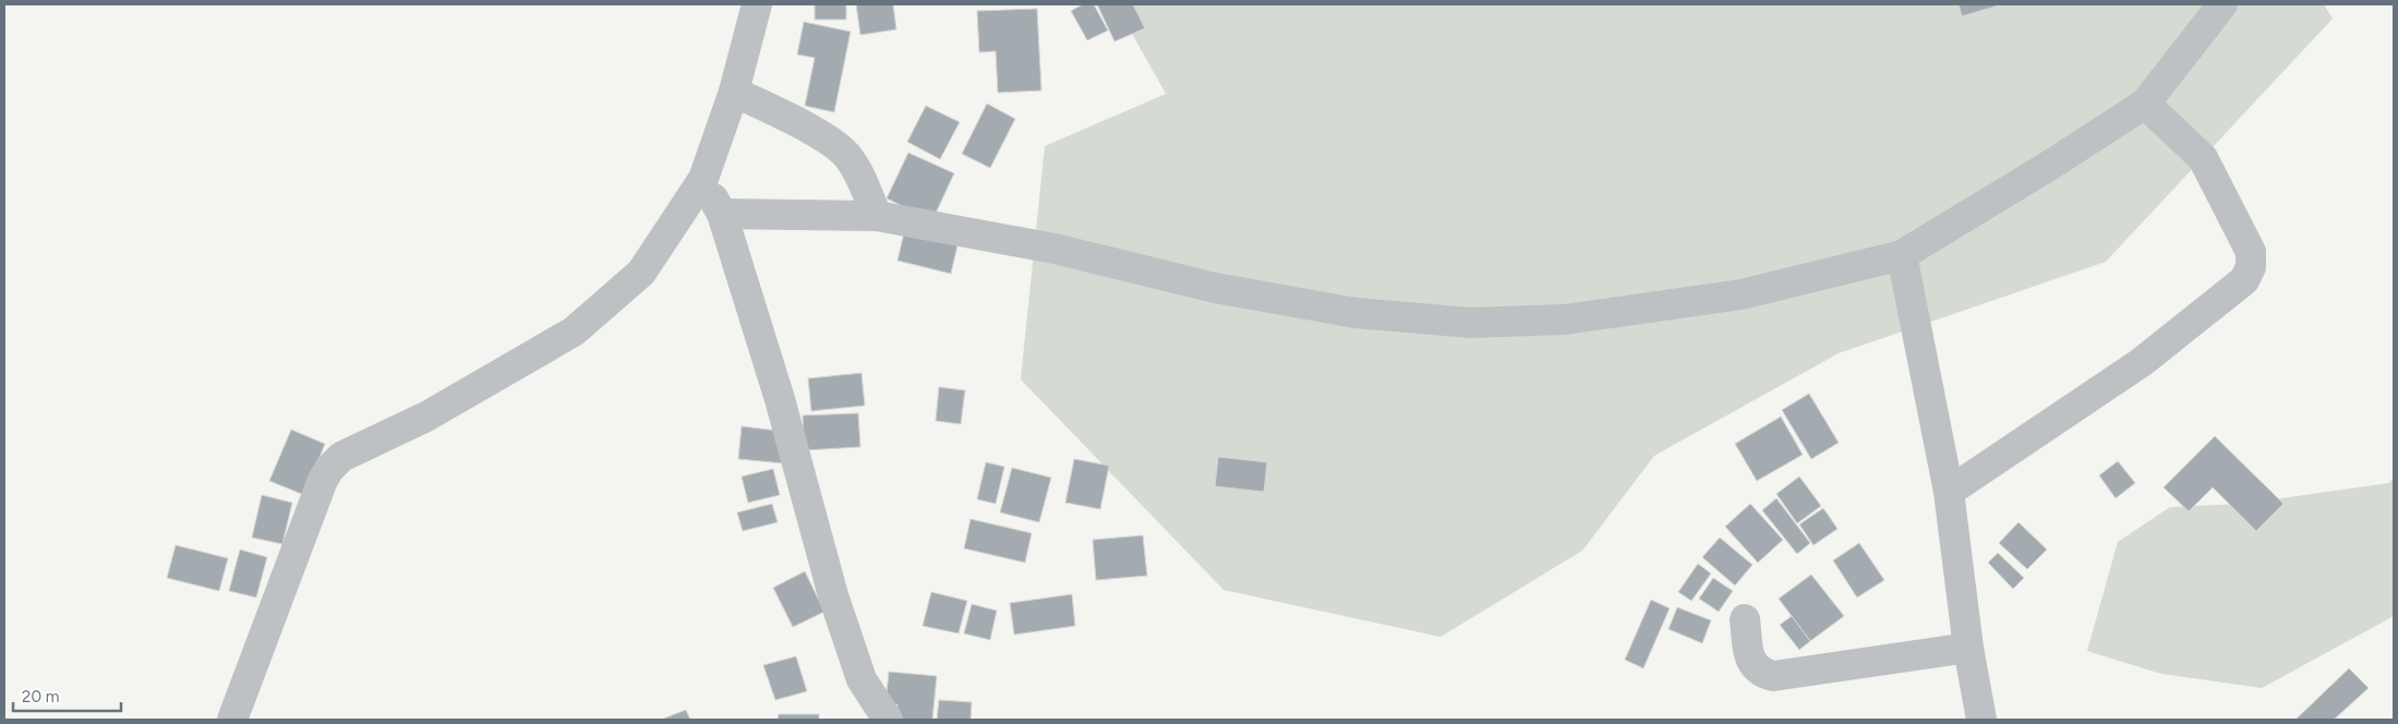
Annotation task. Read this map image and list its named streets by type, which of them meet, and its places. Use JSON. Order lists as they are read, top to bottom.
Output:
{
  "scale_bar": "20 m"
}
